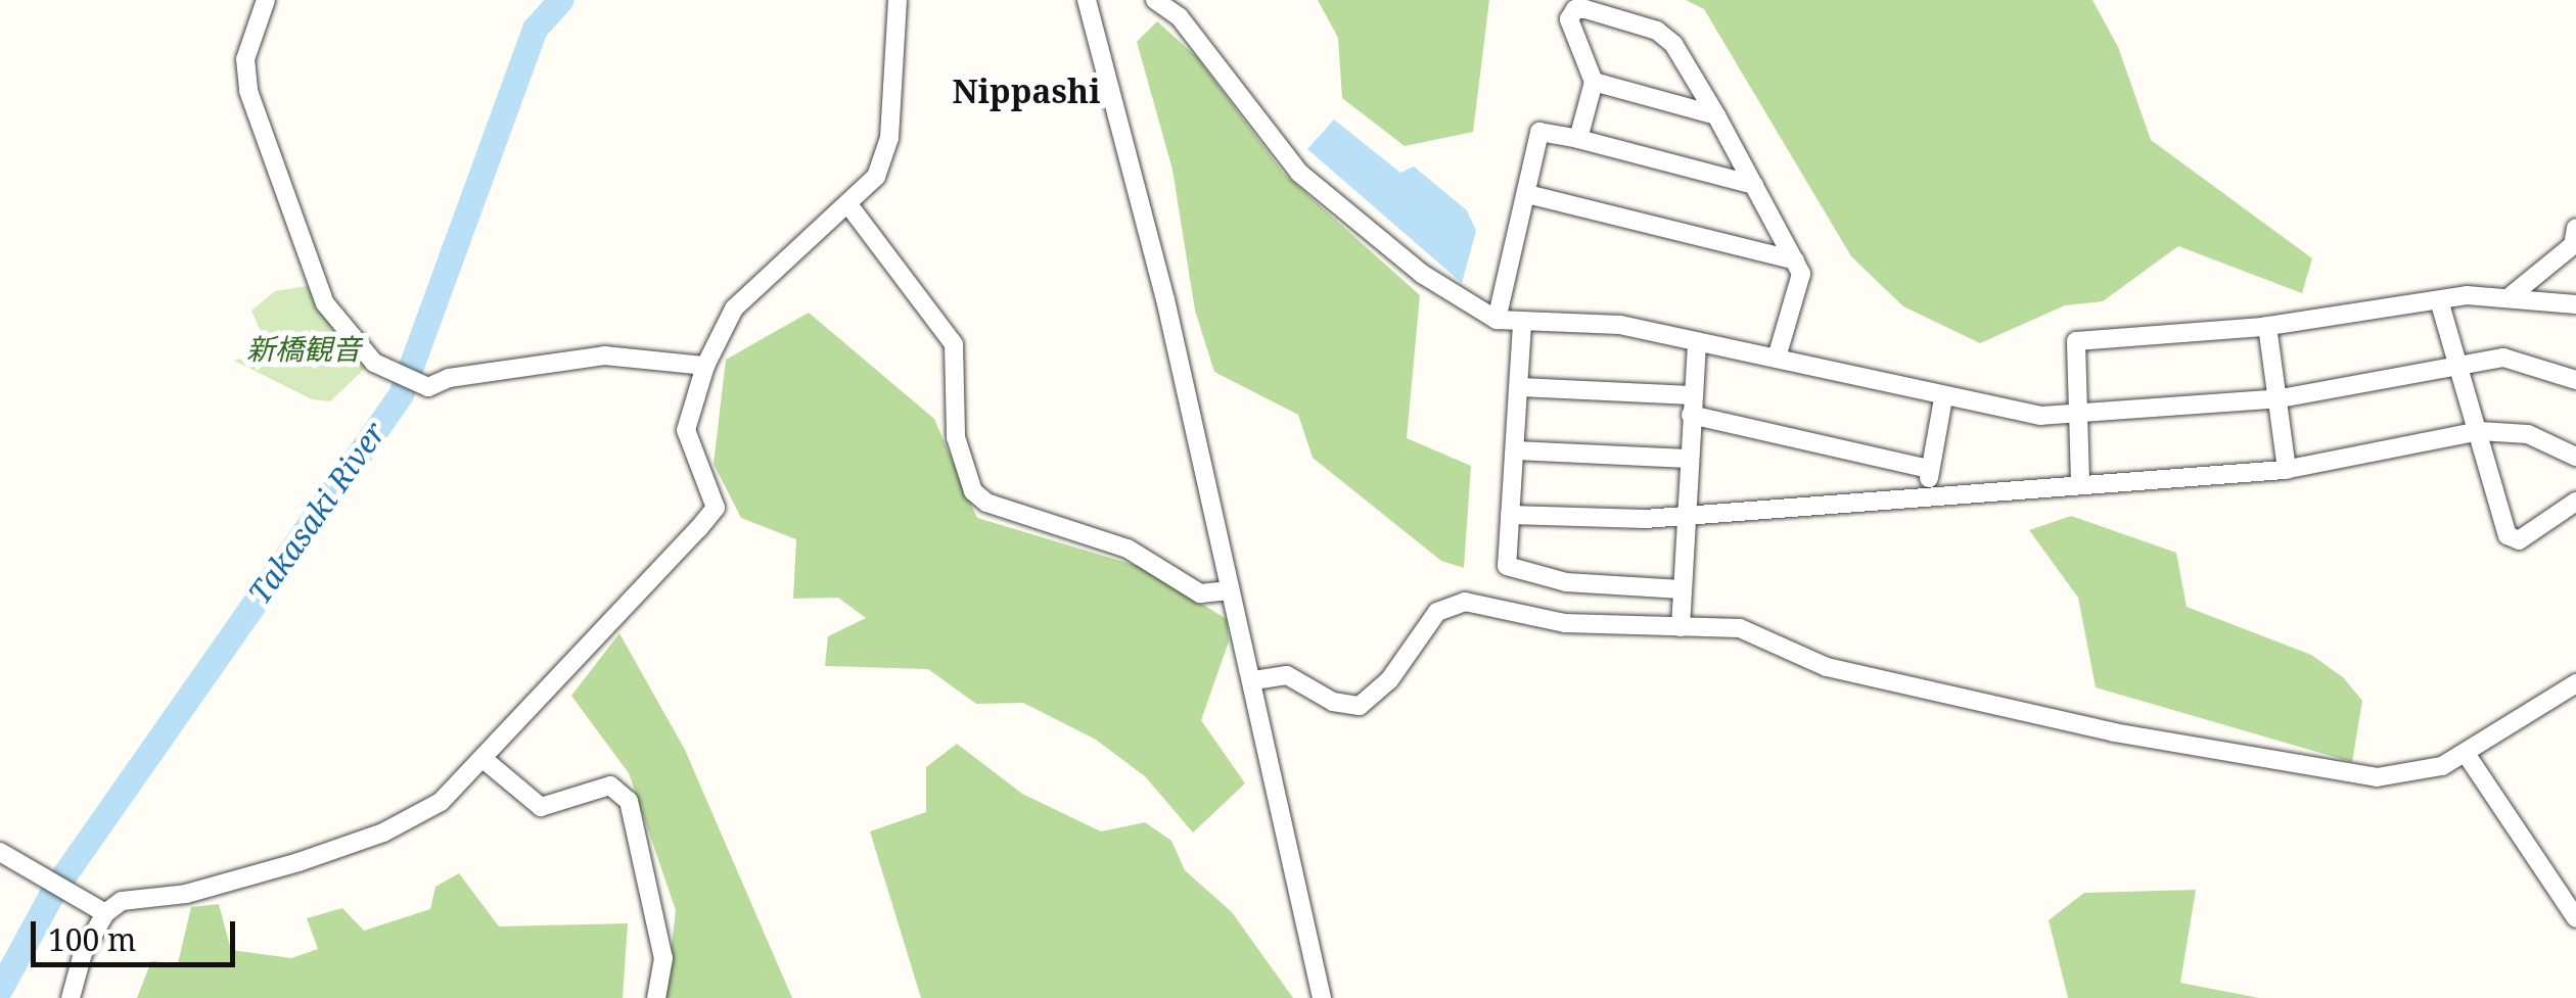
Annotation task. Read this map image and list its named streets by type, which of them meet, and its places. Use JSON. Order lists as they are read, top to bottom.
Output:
{
  "districts": ["Nippashi"],
  "water": ["Takasaki River"],
  "parks": ["新橋観音"],
  "scale_bar": "100 m"
}
